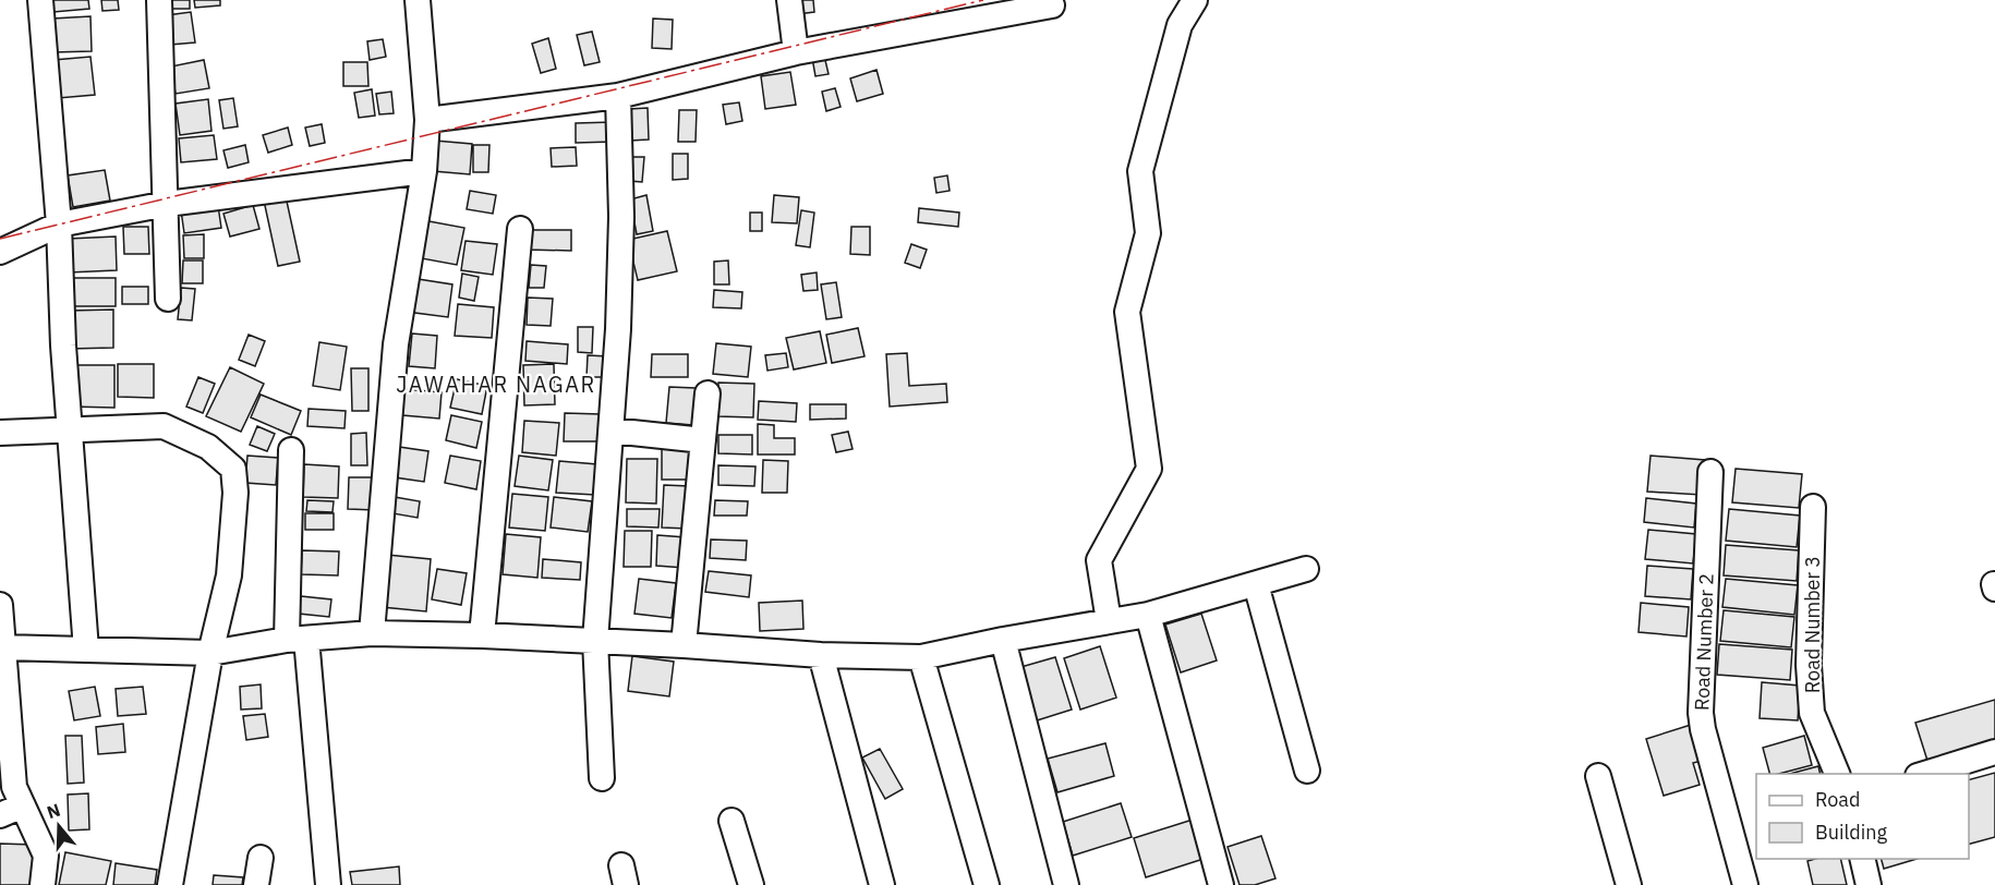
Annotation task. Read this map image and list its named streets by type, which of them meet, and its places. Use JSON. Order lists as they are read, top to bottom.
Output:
{
  "streets": {
    "street": ["Road Number 3", "Road Number 2"]
  },
  "districts": ["JAWAHAR NAGAR"],
  "legend": ["Road", "Building"],
  "north": "top"
}
